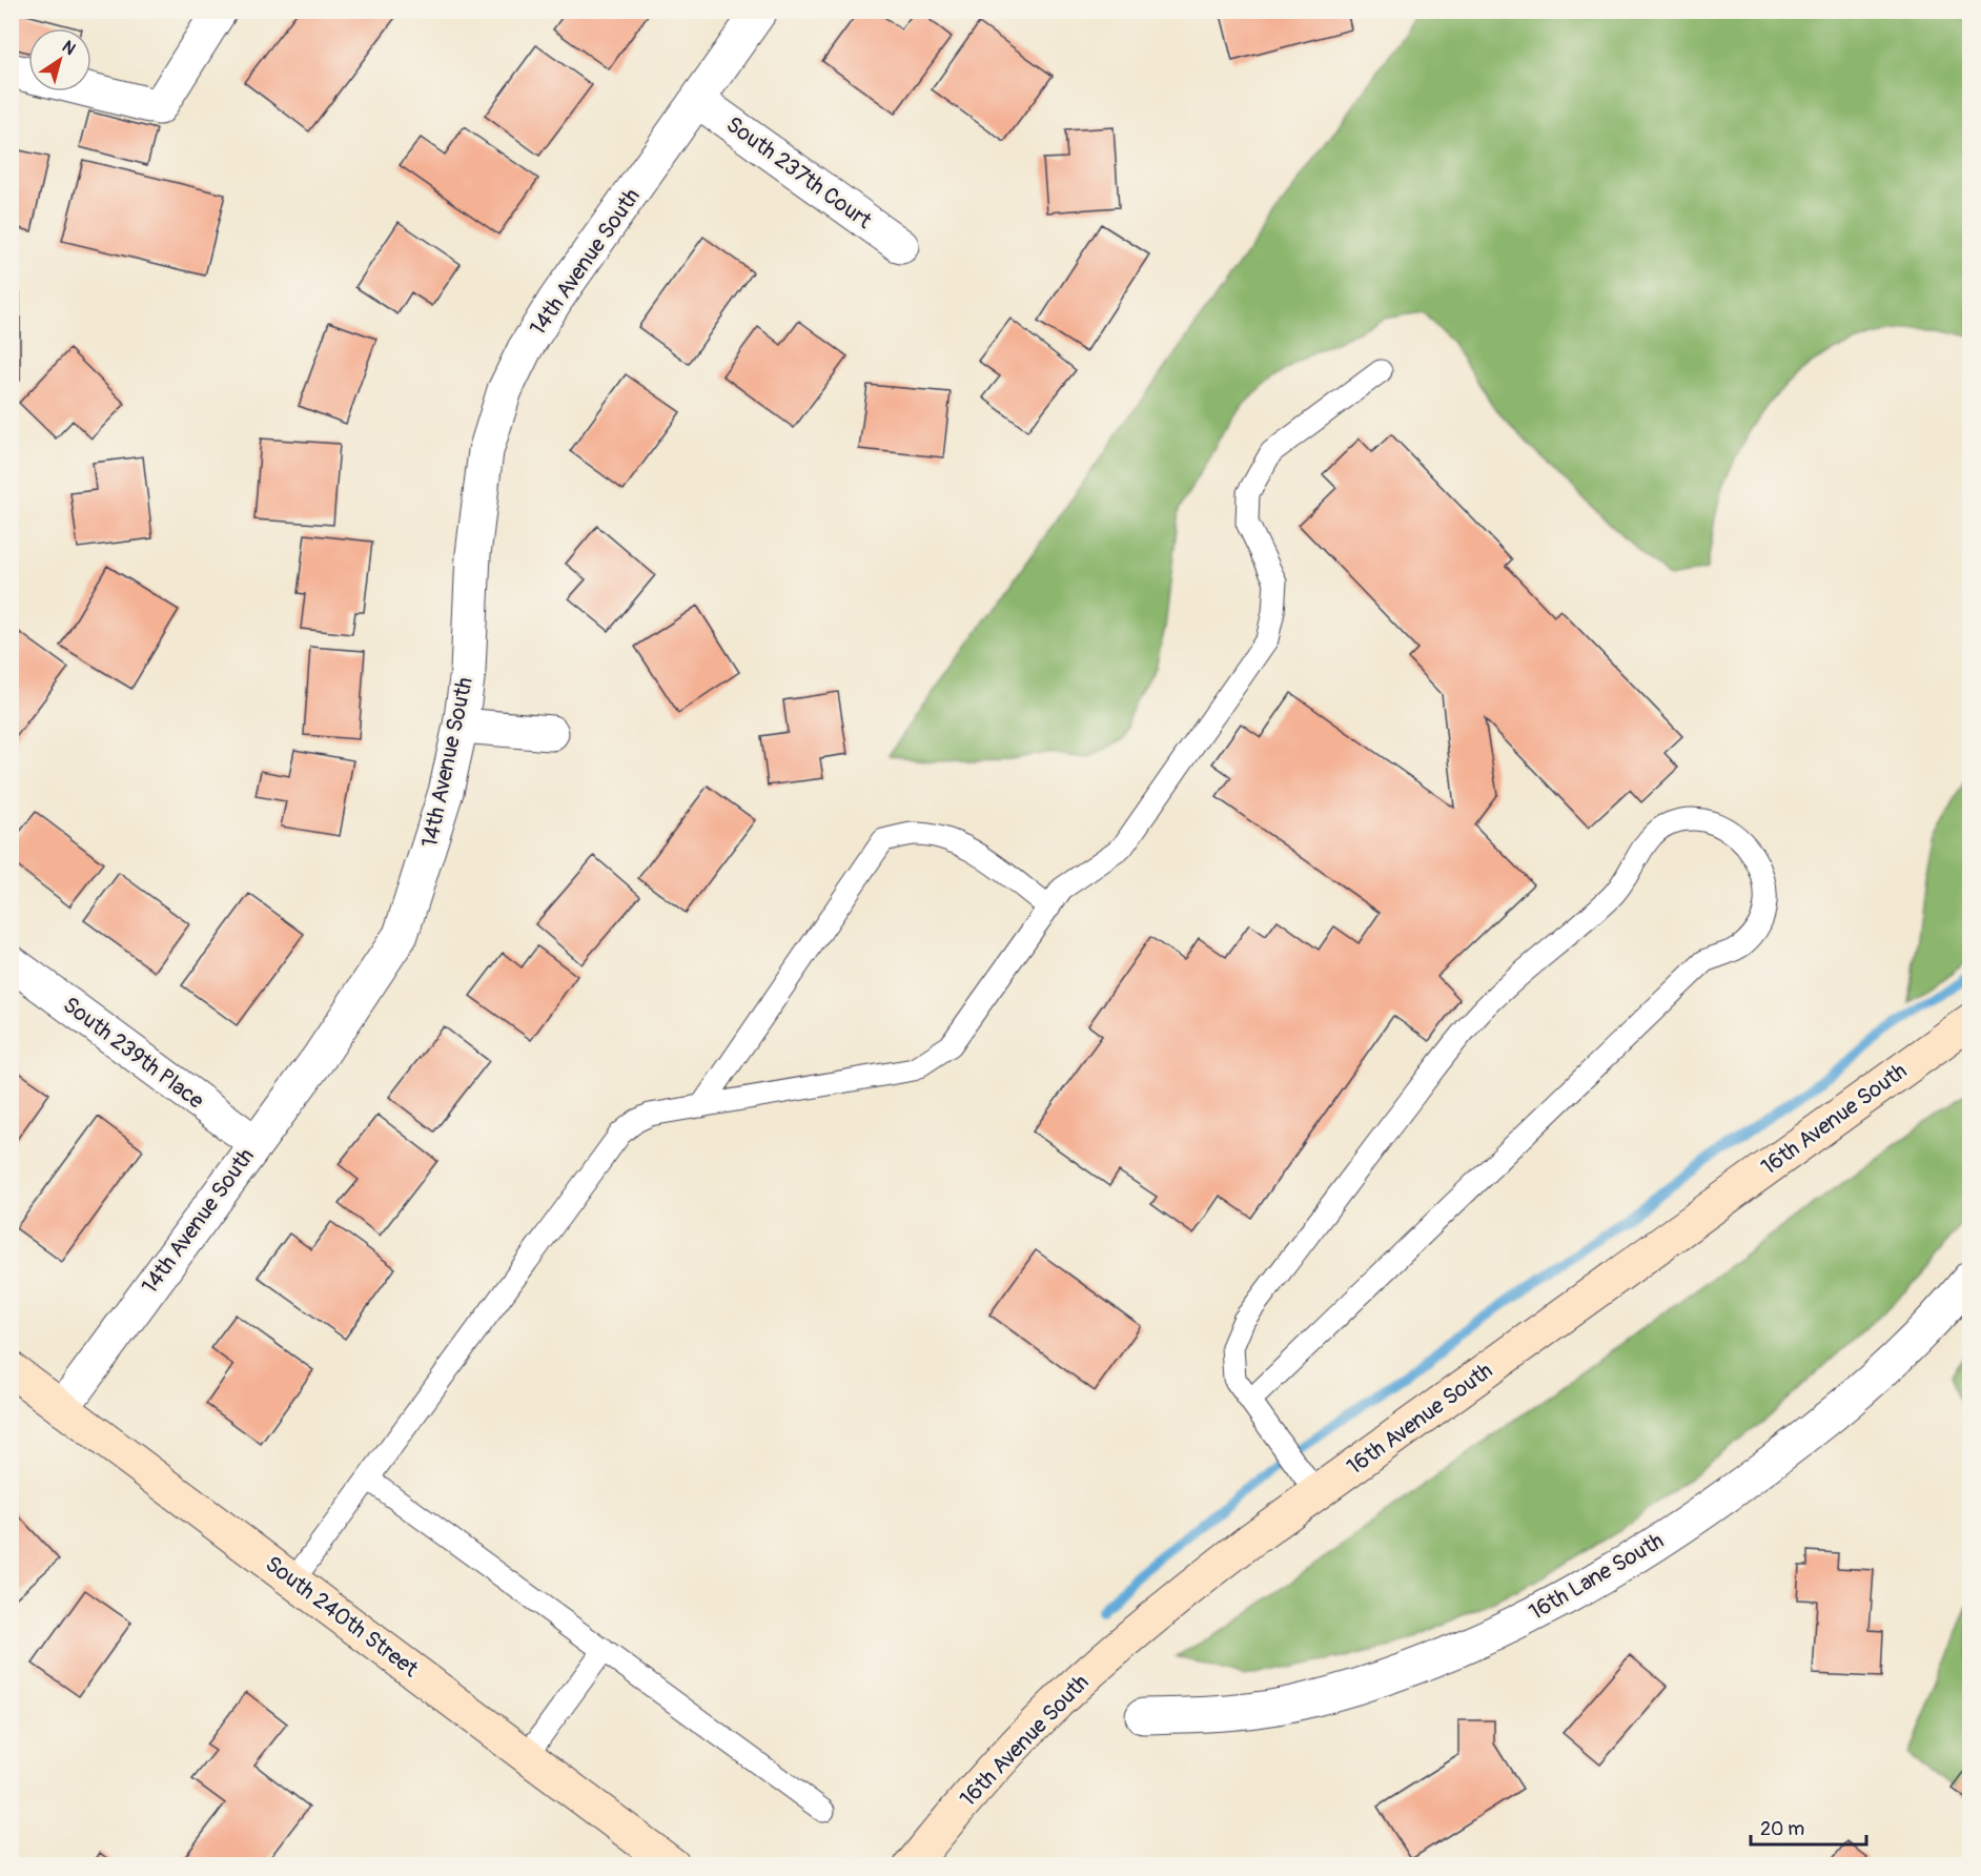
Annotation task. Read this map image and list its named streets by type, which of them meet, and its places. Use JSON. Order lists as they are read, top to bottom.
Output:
{
  "streets": {
    "main road": ["16th Avenue South", "South 240th Street"],
    "street": [
      "South 237th Court",
      "14th Avenue South",
      "South 239th Place",
      "16th Lane South"
    ]
  },
  "crossings": [
    ["South 237th Court", "14th Avenue South"],
    ["14th Avenue South", "South 239th Place"],
    ["14th Avenue South", "South 240th Street"]
  ],
  "scale_bar": "20 m",
  "north": "top right"
}
